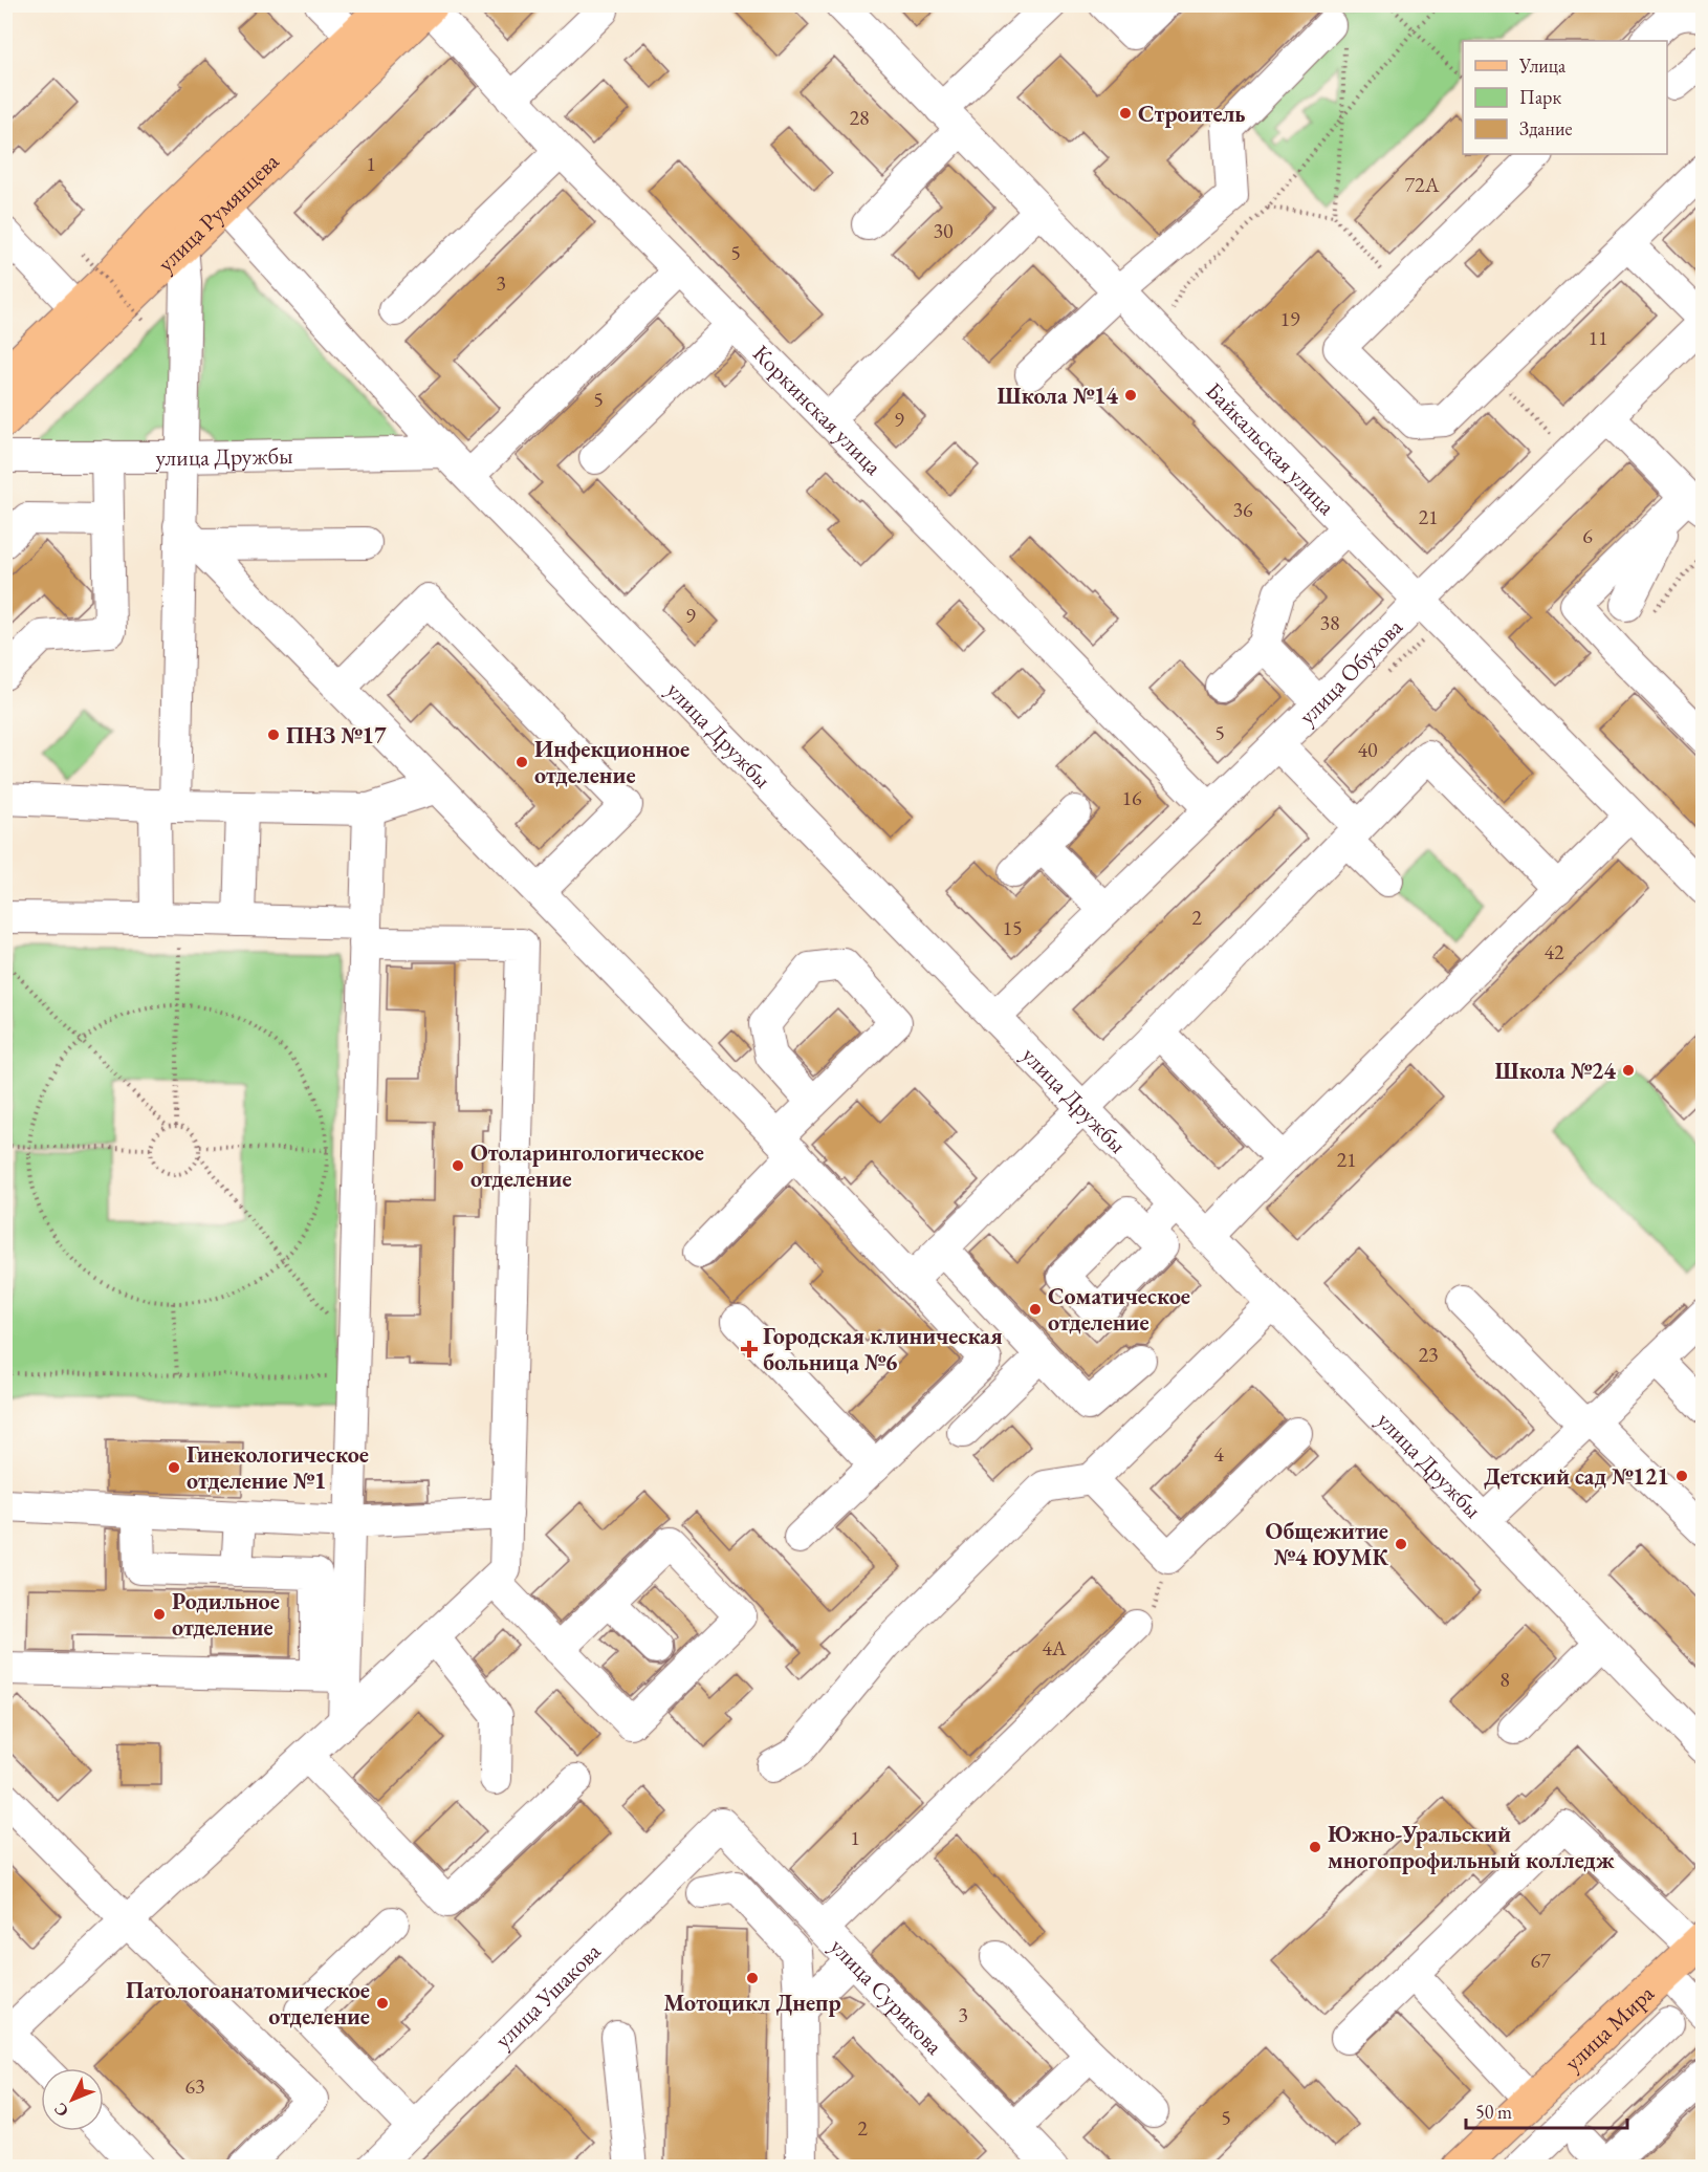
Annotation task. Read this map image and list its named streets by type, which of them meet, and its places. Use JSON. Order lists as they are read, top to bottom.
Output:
{
  "streets": {
    "main road": ["улица Румянцева", "улица Мира"],
    "street": [
      "Коркинская улица",
      "Байкальская улица",
      "улица Дружбы",
      "улица Обухова",
      "улица Ушакова",
      "улица Сурикова"
    ]
  },
  "crossings": [
    ["улица Румянцева", "Коркинская улица"],
    ["улица Румянцева", "улица Дружбы"],
    ["Коркинская улица", "улица Обухова"],
    ["Байкальская улица", "улица Обухова"],
    ["улица Дружбы", "улица Обухова"],
    ["улица Ушакова", "улица Сурикова"]
  ],
  "places": {
    "other": [
      "Строитель",
      "Школа №14",
      "ПНЗ №17",
      "Инфекционное отделение",
      "Школа №24",
      "Отоларингологическое отделение",
      "Соматическое отделение",
      "Гинекологическое отделение №1",
      "Детский сад №121",
      "Общежитие №4 ЮУМК",
      "Родильное отделение",
      "Южно-Уральский многопрофильный колледж",
      "Мотоцикл Днепр",
      "Патологоанатомическое отделение"
    ],
    "health": ["Городская клиническая больница №6"]
  },
  "house_numbers": [
    "28",
    "1",
    "72А",
    "30",
    "5",
    "3",
    "19",
    "11",
    "5",
    "9",
    "36",
    "21",
    "6",
    "9",
    "38",
    "5",
    "40",
    "16",
    "2",
    "15",
    "42",
    "21",
    "23",
    "4",
    "4А",
    "8",
    "1",
    "67",
    "3",
    "63",
    "5",
    "2"
  ],
  "legend": ["Улица", "Парк", "Здание"],
  "scale_bar": "50 m",
  "north": "bottom left"
}
